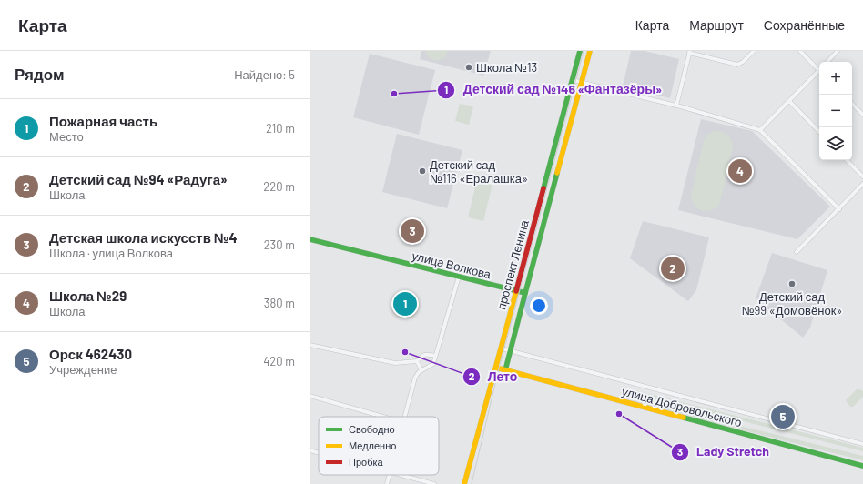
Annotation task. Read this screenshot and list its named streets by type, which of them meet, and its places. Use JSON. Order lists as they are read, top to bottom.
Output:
{
  "streets": {
    "main road": ["улица Волкова", "проспект Ленина", "улица Добровольского"]
  },
  "crossings": [
    ["улица Волкова", "проспект Ленина"],
    ["проспект Ленина", "улица Добровольского"]
  ],
  "places": [
    "Школа №13",
    "Детский сад №146 «Фантазёры»",
    "Детский сад №116 «Ералашка»",
    "Детский сад №99 «Домовёнок»",
    "Лето",
    "Lady Stretch"
  ],
  "legend": ["Свободно", "Медленно", "Пробка"],
  "page": {
    "header": "Карта",
    "nav": ["Карта", "Маршрут", "Сохранённые"],
    "heading": ["Рядом", "Найдено: 5"],
    "map_buttons": ["+", "−"],
    "list": [
      {
        "mark": "1",
        "name": "Пожарная часть",
        "note": "Место",
        "value": "210 m"
      },
      {
        "mark": "2",
        "name": "Детский сад №94 «Радуга»",
        "note": "Школа",
        "value": "220 m"
      },
      {
        "mark": "3",
        "name": "Детская школа искусств №4",
        "note": "Школа · улица Волкова",
        "value": "230 m"
      },
      {
        "mark": "4",
        "name": "Школа №29",
        "note": "Школа",
        "value": "380 m"
      },
      {
        "mark": "5",
        "name": "Орск 462430",
        "note": "Учреждение",
        "value": "420 m"
      }
    ],
    "pins": [
      "4",
      "3",
      "2",
      "1",
      "5"
    ]
  }
}
